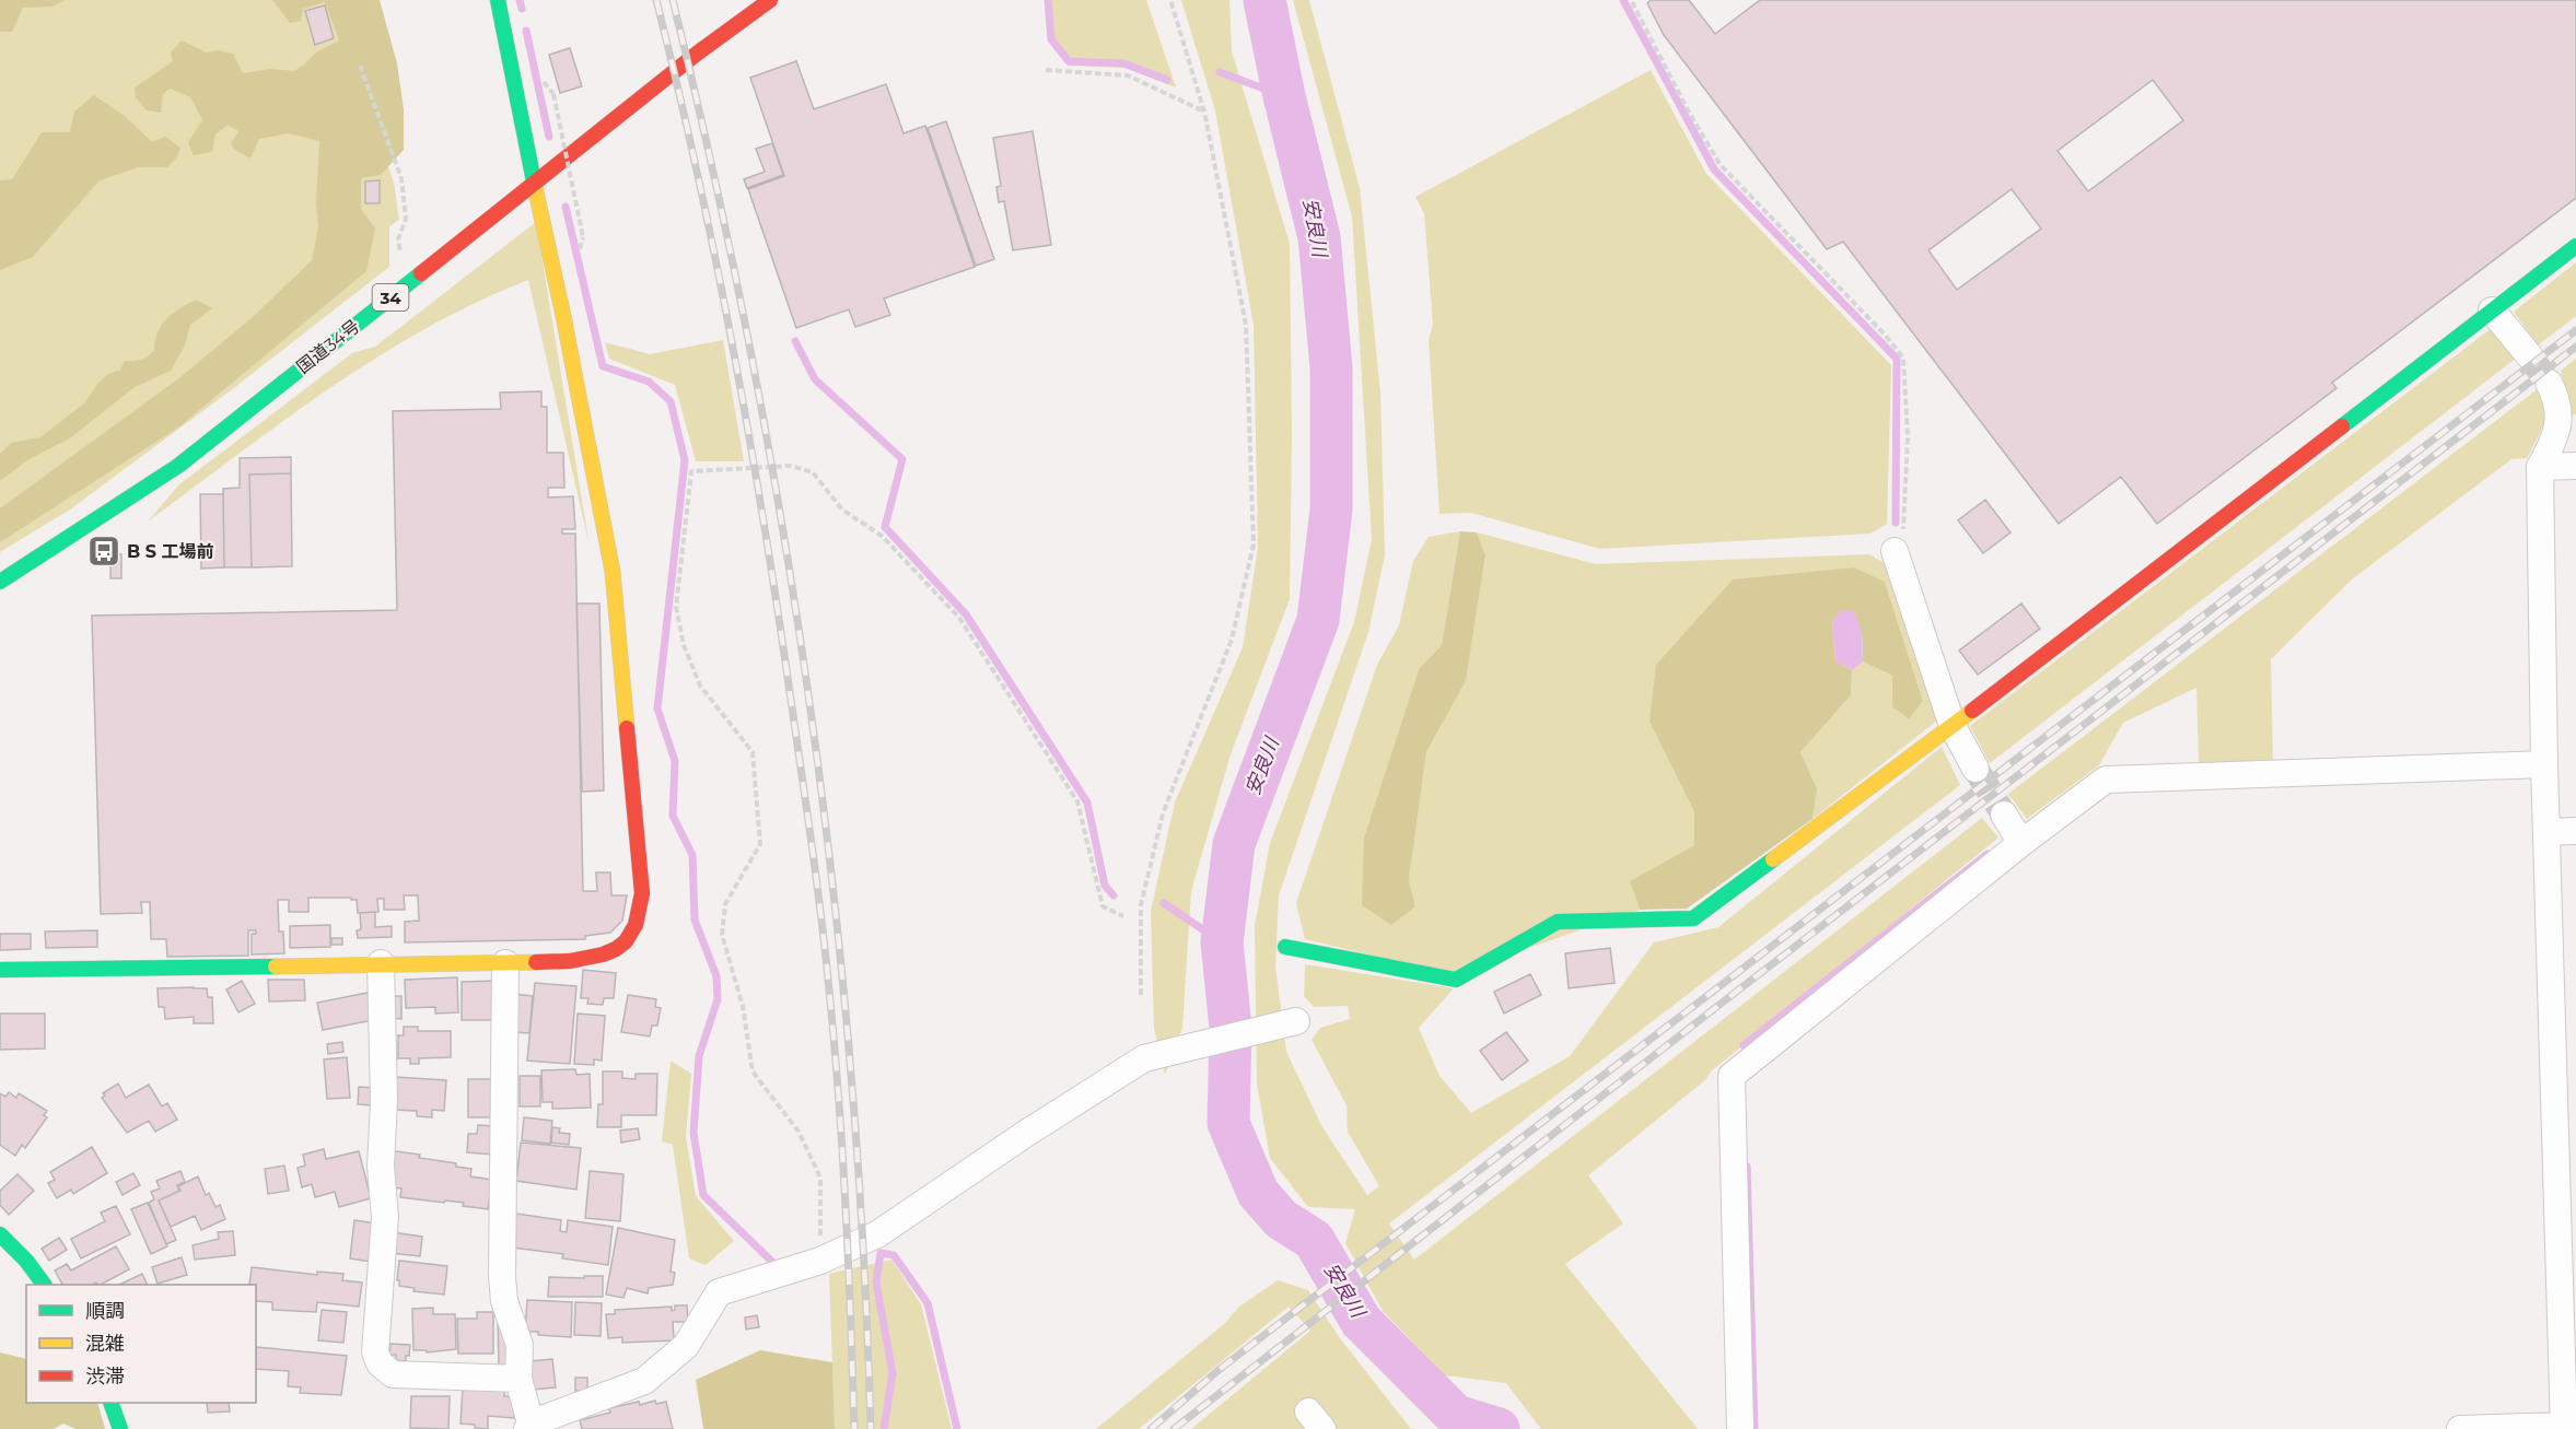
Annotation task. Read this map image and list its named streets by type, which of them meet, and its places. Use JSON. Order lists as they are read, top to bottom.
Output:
{
  "streets": {
    "main road": ["34", "国道34号"]
  },
  "water": ["安良川"],
  "places": {
    "bus stop": ["B S 工場前"]
  },
  "legend": ["順調", "混雑", "渋滞"]
}
